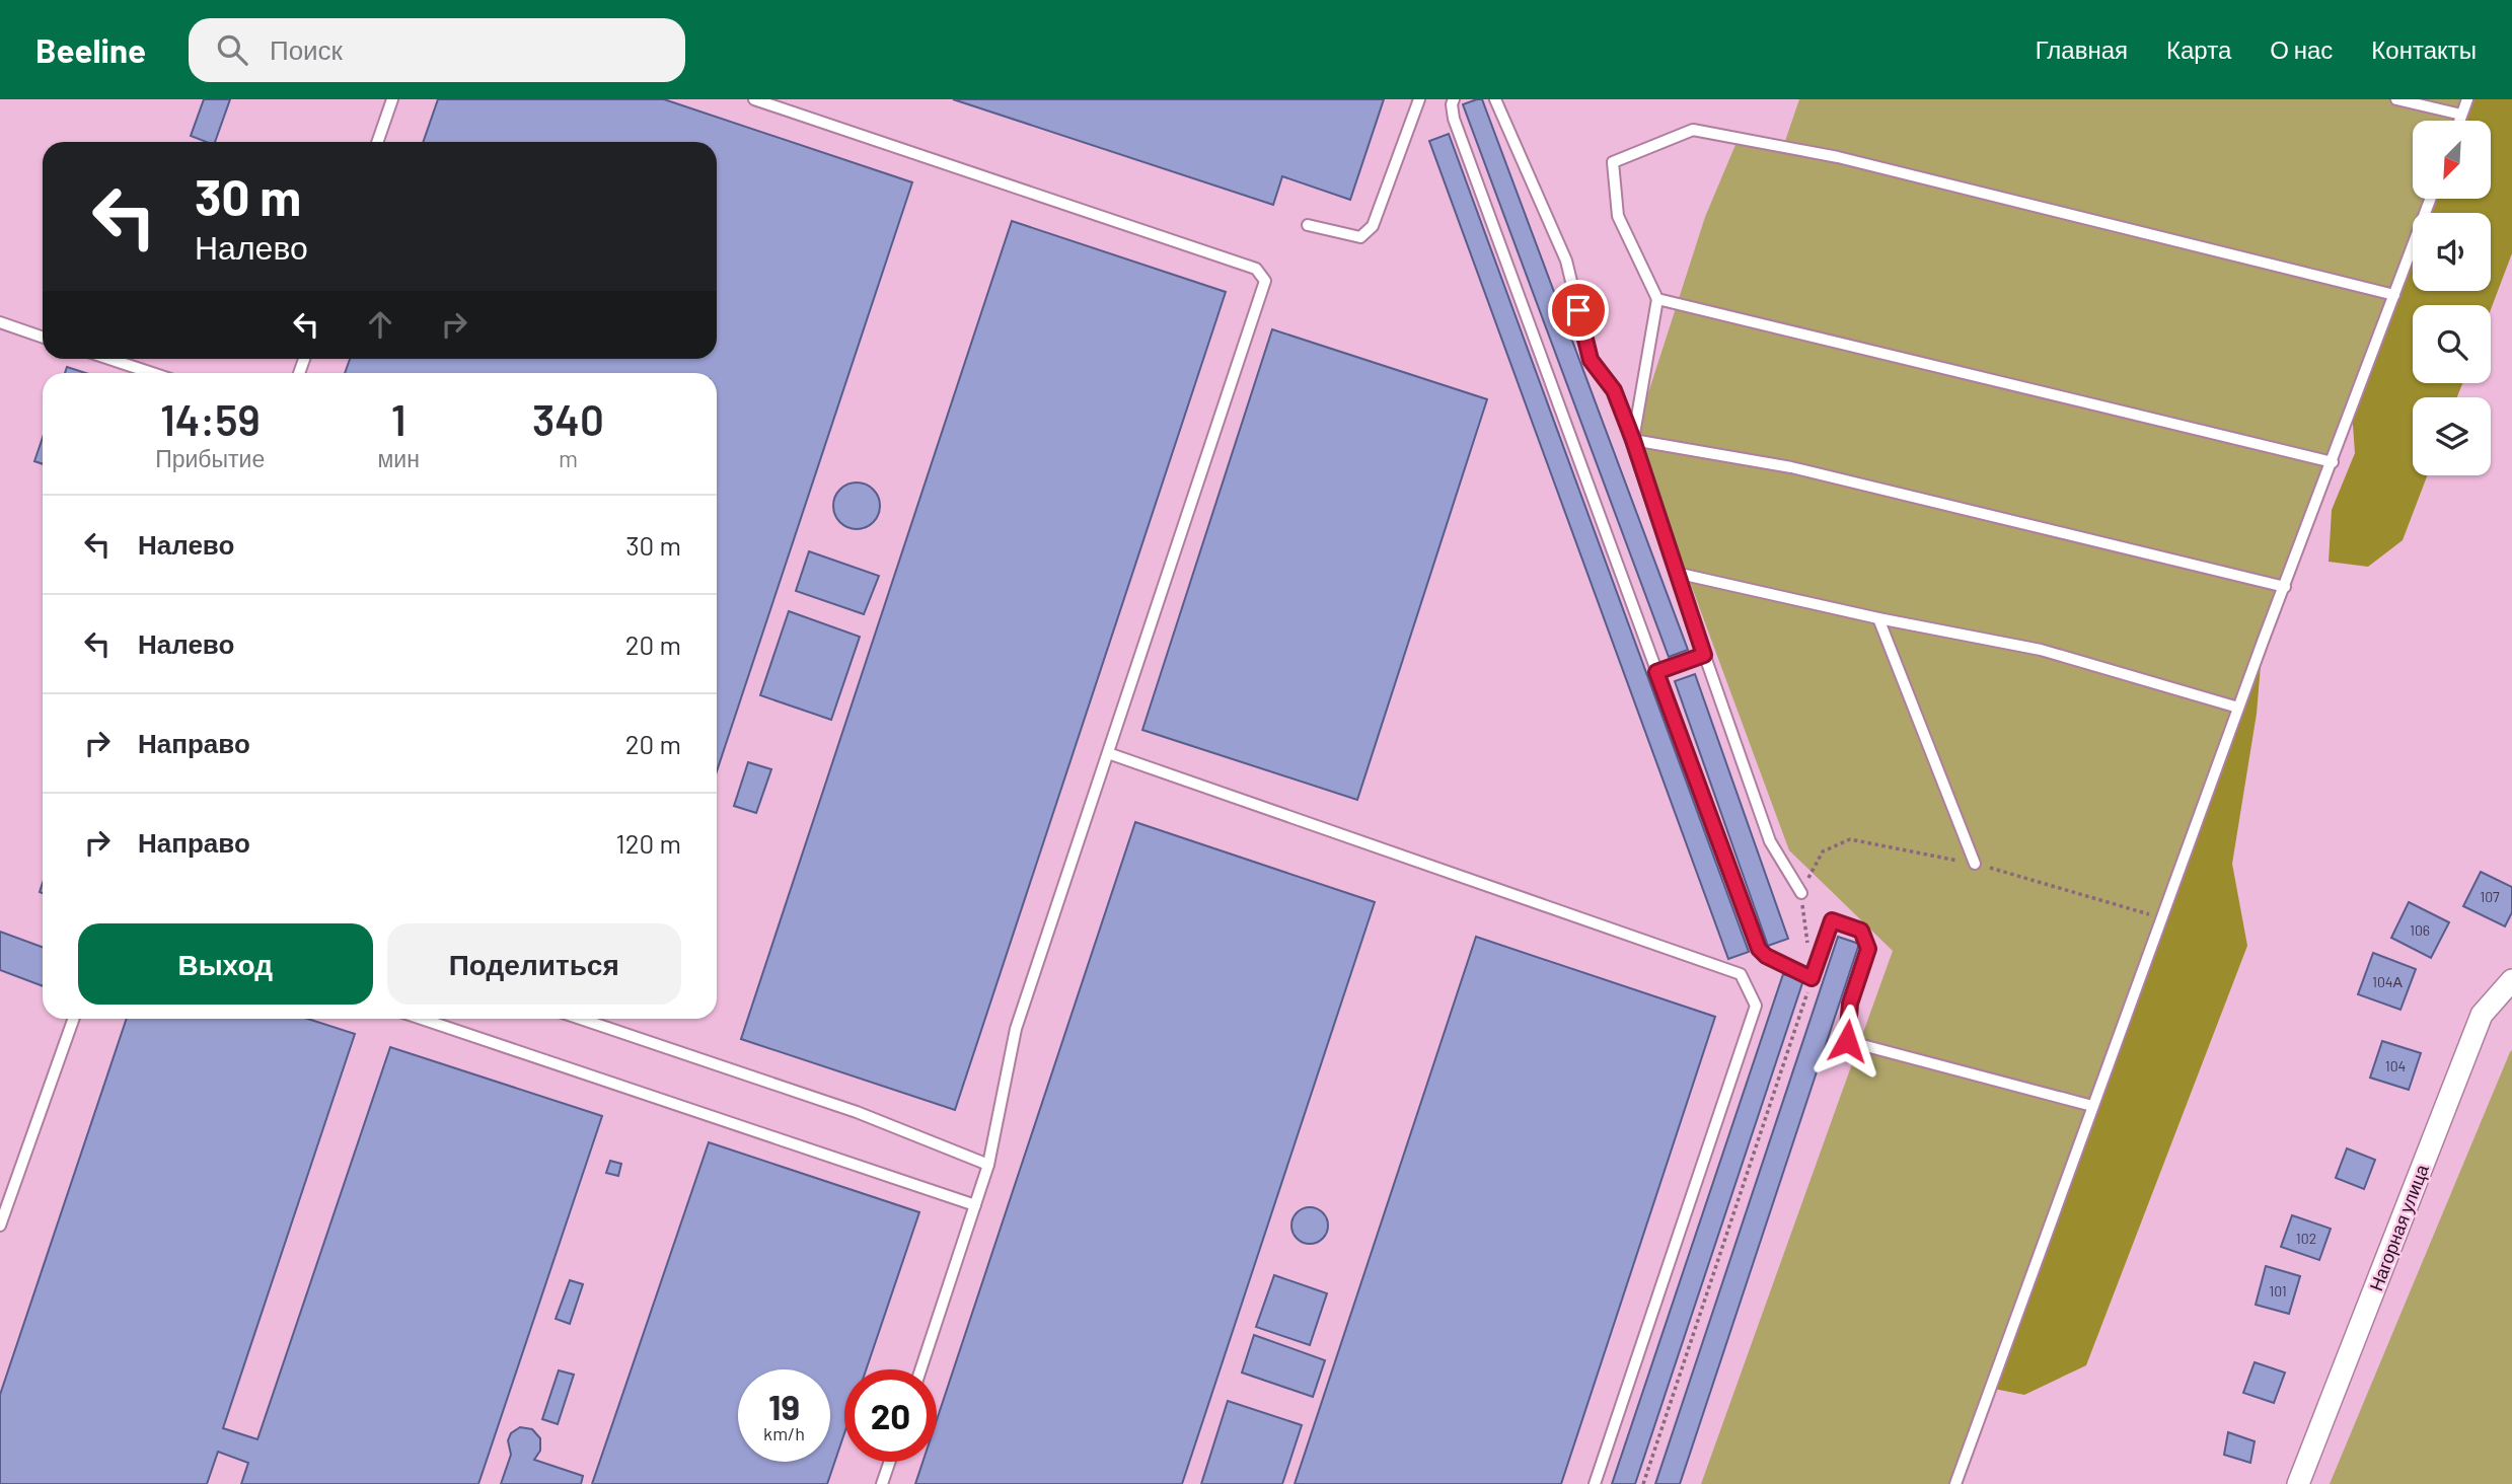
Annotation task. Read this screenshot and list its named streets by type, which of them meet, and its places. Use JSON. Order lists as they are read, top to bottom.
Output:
{
  "streets": {
    "street": ["Нагорная улица"]
  },
  "house_numbers": [
    "107",
    "106",
    "104А",
    "104",
    "102",
    "101"
  ],
  "north": "bottom left",
  "page": {
    "header": "Beeline",
    "search": "Поиск",
    "nav": [
      "Главная",
      "Карта",
      "О нас",
      "Контакты"
    ],
    "turn": ["30 m", "Налево"],
    "eta": [
      "14:59",
      "Прибытие",
      "1",
      "мин",
      "340",
      "m"
    ],
    "list": [
      {
        "name": "Налево",
        "value": "30 m"
      },
      {
        "name": "Налево",
        "value": "20 m"
      },
      {
        "name": "Направо",
        "value": "20 m"
      },
      {
        "name": "Направо",
        "value": "120 m"
      }
    ],
    "buttons": ["Выход", "Поделиться"],
    "speed": "19 km/h",
    "limit": "20"
  }
}
